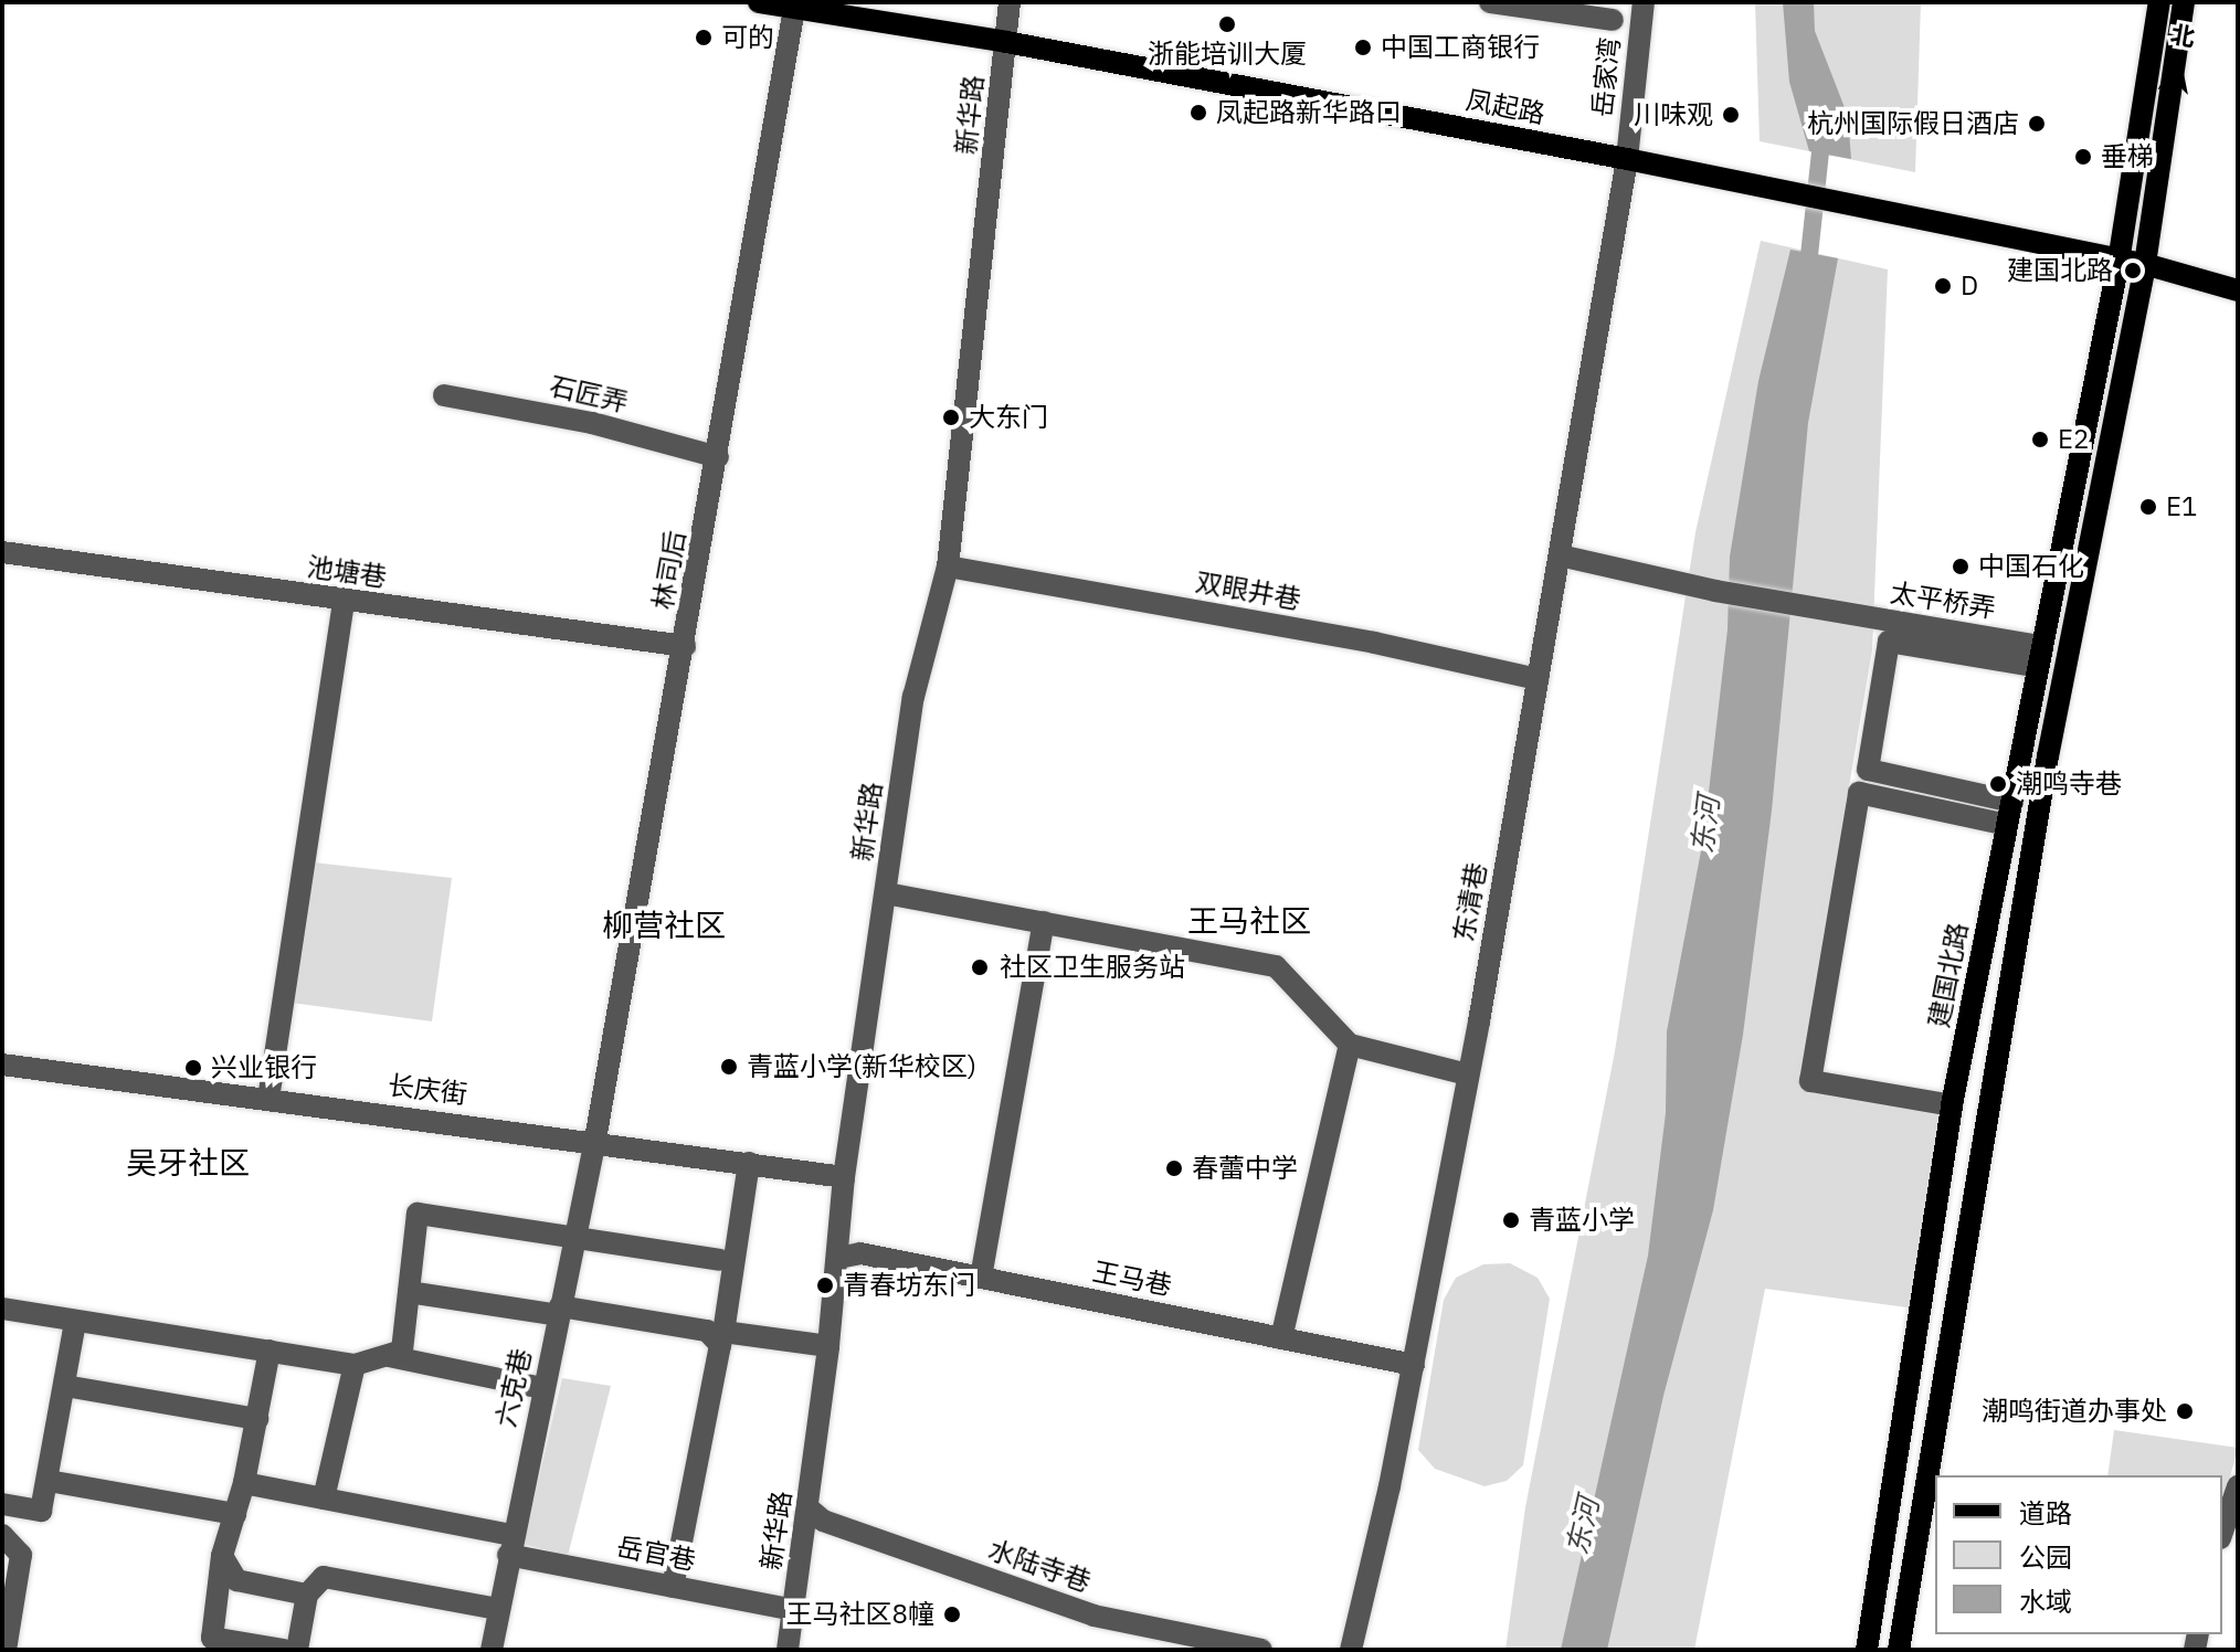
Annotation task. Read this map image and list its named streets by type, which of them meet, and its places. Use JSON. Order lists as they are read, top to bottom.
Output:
{
  "streets": {
    "main road": ["凤起路", "建国北路"],
    "street": [
      "岳家湾",
      "新华路",
      "石匠弄",
      "林司后",
      "池塘巷",
      "双眼井巷",
      "太平桥弄",
      "东清巷",
      "长庆街",
      "王马巷",
      "六克巷",
      "岳官巷",
      "水陆寺巷"
    ]
  },
  "crossings": [
    ["岳家湾", "凤起路"],
    ["岳家湾", "东清巷"],
    ["凤起路", "新华路"],
    ["凤起路", "林司后"],
    ["凤起路", "东清巷"],
    ["凤起路", "建国北路"],
    ["新华路", "双眼井巷"],
    ["新华路", "长庆街"],
    ["新华路", "王马巷"],
    ["新华路", "岳官巷"],
    ["新华路", "水陆寺巷"],
    ["石匠弄", "林司后"],
    ["林司后", "池塘巷"],
    ["林司后", "长庆街"],
    ["林司后", "六克巷"],
    ["双眼井巷", "东清巷"],
    ["太平桥弄", "东清巷"],
    ["太平桥弄", "建国北路"],
    ["东清巷", "王马巷"],
    ["长庆街", "六克巷"],
    ["六克巷", "岳官巷"]
  ],
  "districts": ["王马社区", "柳营社区", "吴牙社区"],
  "water": ["东河"],
  "places": [
    "浙能培训大厦",
    "可的",
    "中国工商银行",
    "凤起路新华路口",
    "川味观",
    "杭州国际假日酒店",
    "垂梯",
    "建国北路",
    "D",
    "大东门",
    "E2",
    "E1",
    "中国石化",
    "潮鸣寺巷",
    "社区卫生服务站",
    "青蓝小学(新华校区)",
    "兴业银行",
    "春蕾中学",
    "青蓝小学",
    "青春坊东门",
    "潮鸣街道办事处",
    "王马社区8幢"
  ],
  "legend": ["道路", "公园", "水域"],
  "north": "top"
}
